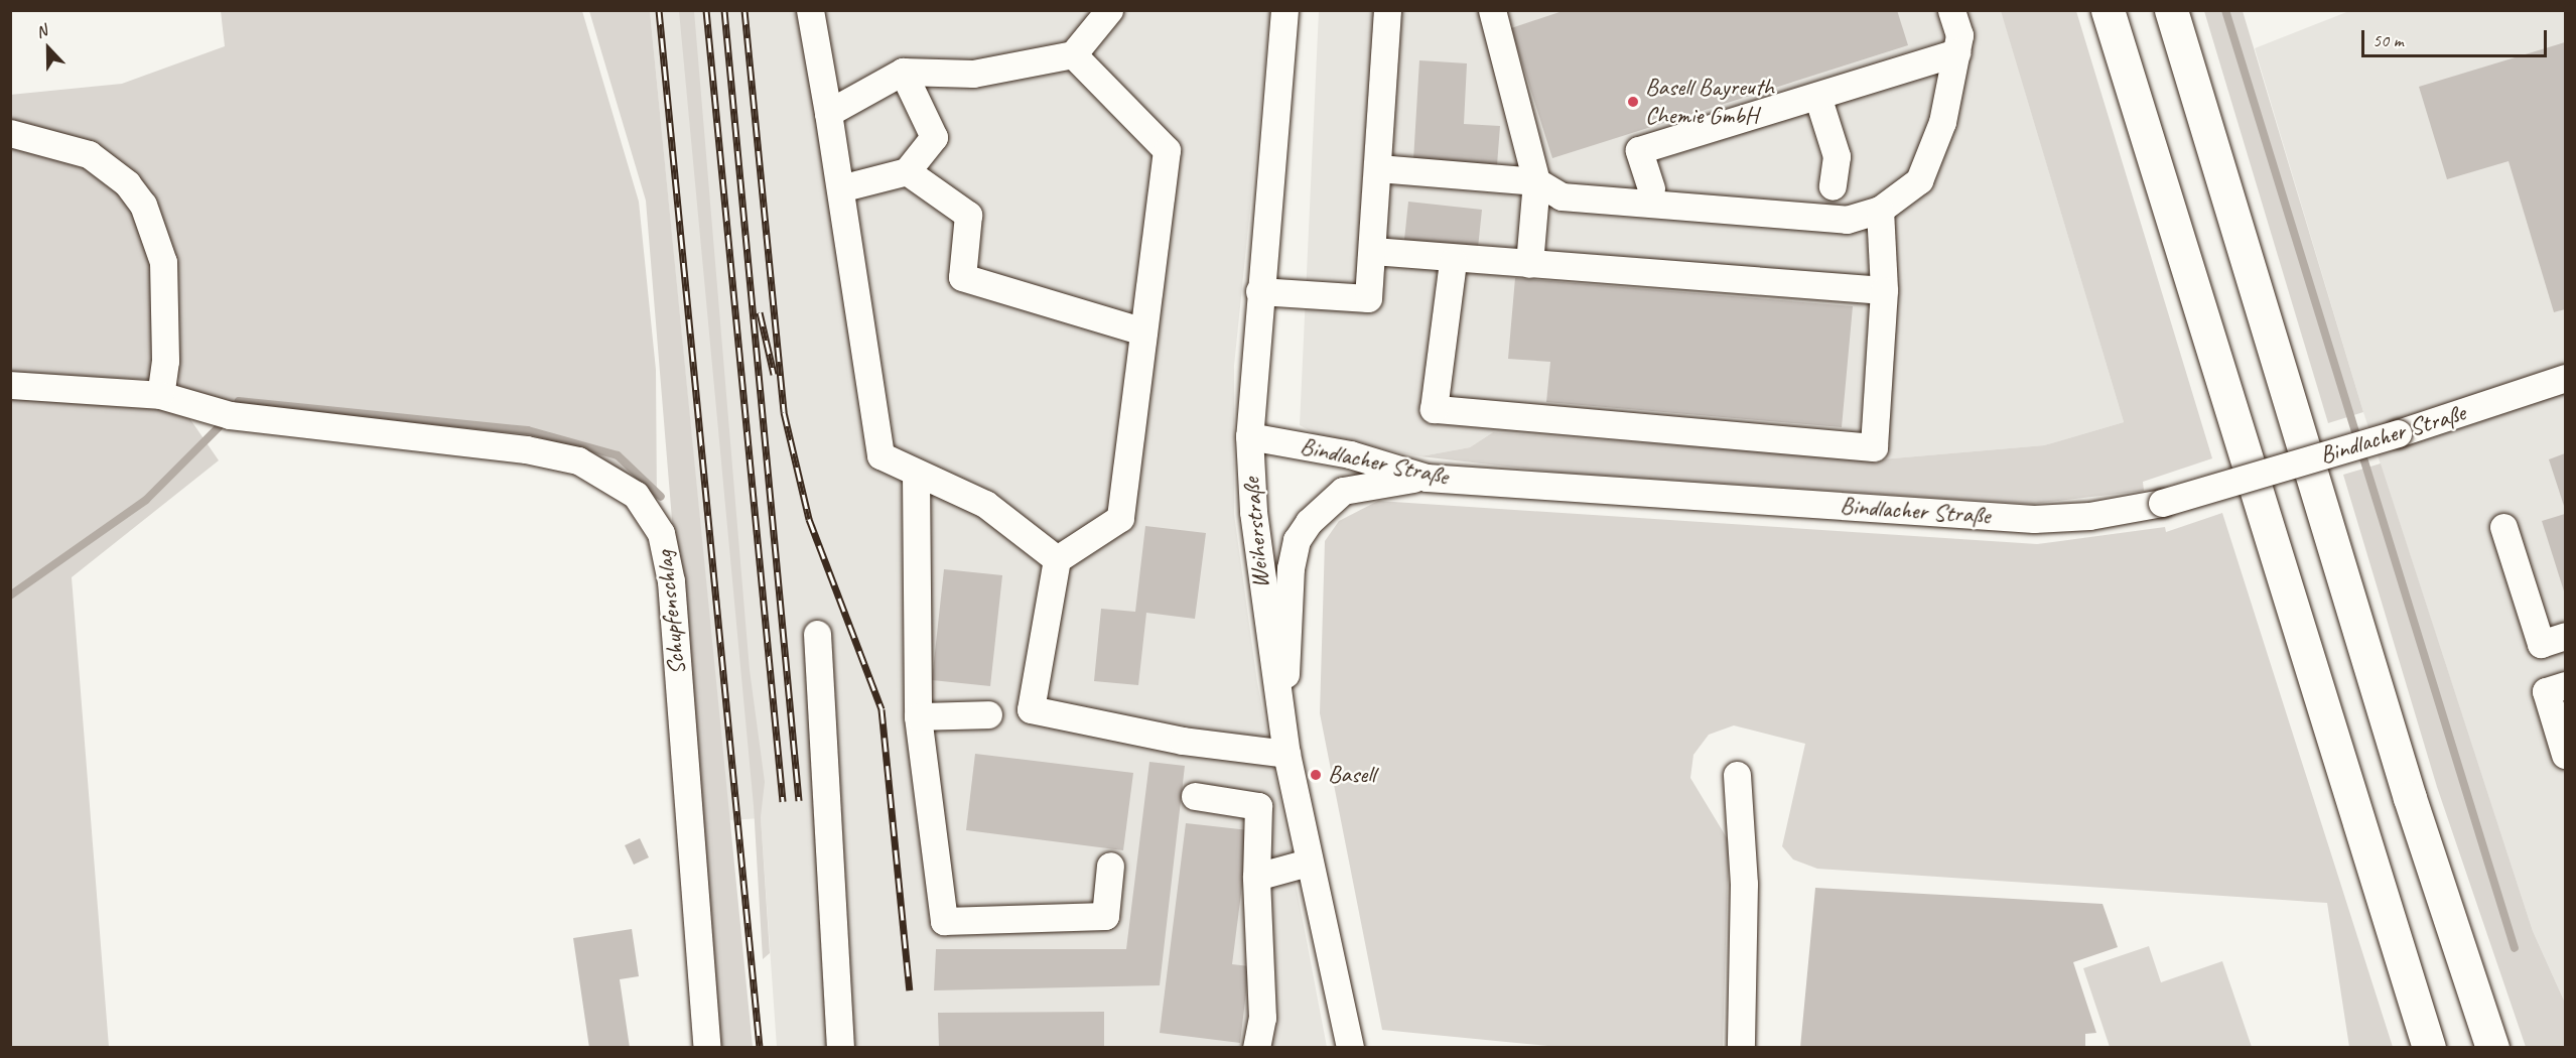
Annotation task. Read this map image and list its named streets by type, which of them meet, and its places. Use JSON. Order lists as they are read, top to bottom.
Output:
{
  "streets": {
    "street": ["Bindlacher Straße", "Weiherstraße", "Schupfenschlag"]
  },
  "crossings": [
    ["Bindlacher Straße", "Weiherstraße"]
  ],
  "places": ["Basell Bayreuth Chemie GmbH", "Basell"],
  "scale_bar": "50 m",
  "north": "top"
}
